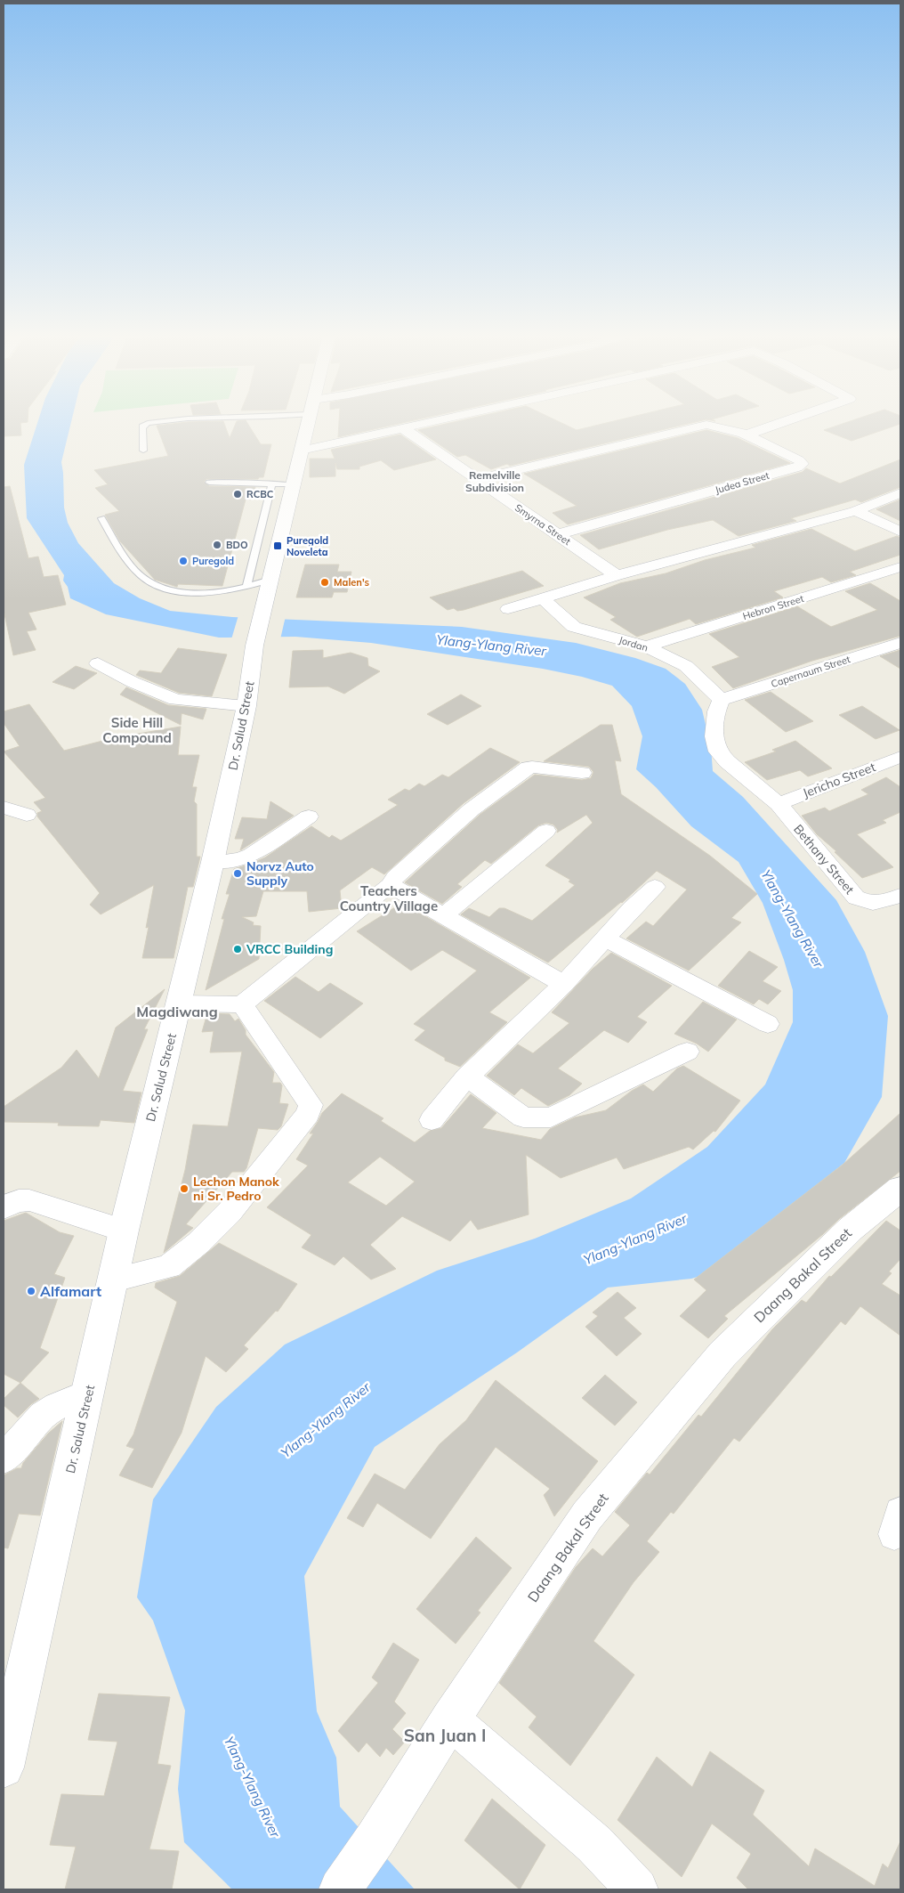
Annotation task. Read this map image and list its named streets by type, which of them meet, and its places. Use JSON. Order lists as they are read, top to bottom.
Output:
{
  "streets": {
    "main road": ["Dr. Salud Street", "Daang Bakal Street"],
    "street": [
      "Judea Street",
      "Smyrna Street",
      "Hebron Street",
      "Jordan",
      "Capernaum Street",
      "Jericho Street",
      "Bethany Street"
    ]
  },
  "crossings": [
    ["Judea Street", "Smyrna Street"],
    ["Hebron Street", "Jordan"],
    ["Jordan", "Capernaum Street"],
    ["Jordan", "Bethany Street"],
    ["Capernaum Street", "Bethany Street"],
    ["Jericho Street", "Bethany Street"]
  ],
  "districts": [
    "Remelville Subdivision",
    "Side Hill Compound",
    "Teachers Country Village",
    "Magdiwang",
    "San Juan I"
  ],
  "water": ["Ylang-Ylang River"],
  "places": {
    "other": [
      "RCBC",
      "BDO",
      "Puregold",
      "Malen's",
      "Norvz Auto Supply",
      "VRCC Building",
      "Lechon Manok ni Sr. Pedro",
      "Alfamart"
    ],
    "transit": ["Puregold Noveleta"]
  }
}
